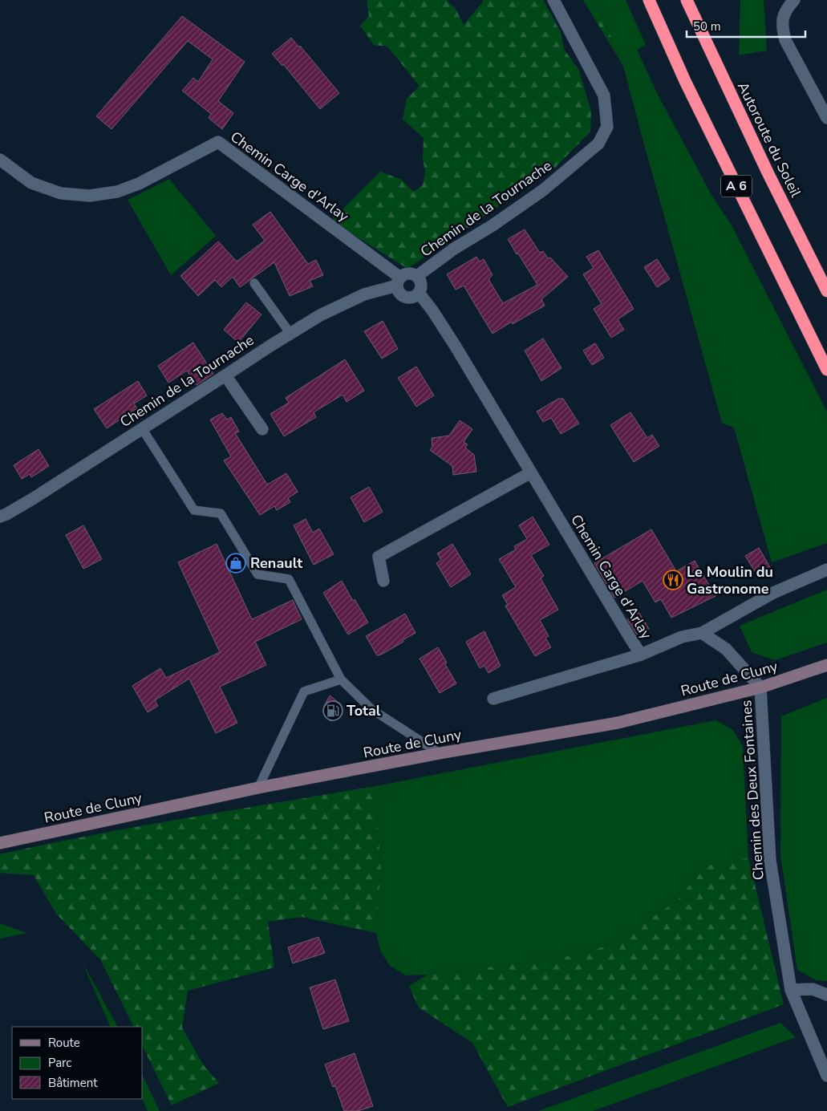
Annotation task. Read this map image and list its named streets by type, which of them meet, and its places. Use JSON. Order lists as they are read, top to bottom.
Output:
{
  "streets": {
    "highway": ["Autoroute du Soleil", "A 6"],
    "main road": ["Route de Cluny"],
    "street": ["Chemin Carge d'Arlay", "Chemin de la Tournache", "Chemin des Deux Fontaines"]
  },
  "crossings": [
    ["Chemin Carge d'Arlay", "Chemin de la Tournache"],
    ["Route de Cluny", "Chemin des Deux Fontaines"]
  ],
  "places": {
    "shop": ["Renault"],
    "restaurant": ["Le Moulin du Gastronome"],
    "fuel station": ["Total"]
  },
  "legend": ["Route", "Parc", "Bâtiment"],
  "scale_bar": "50 m"
}
